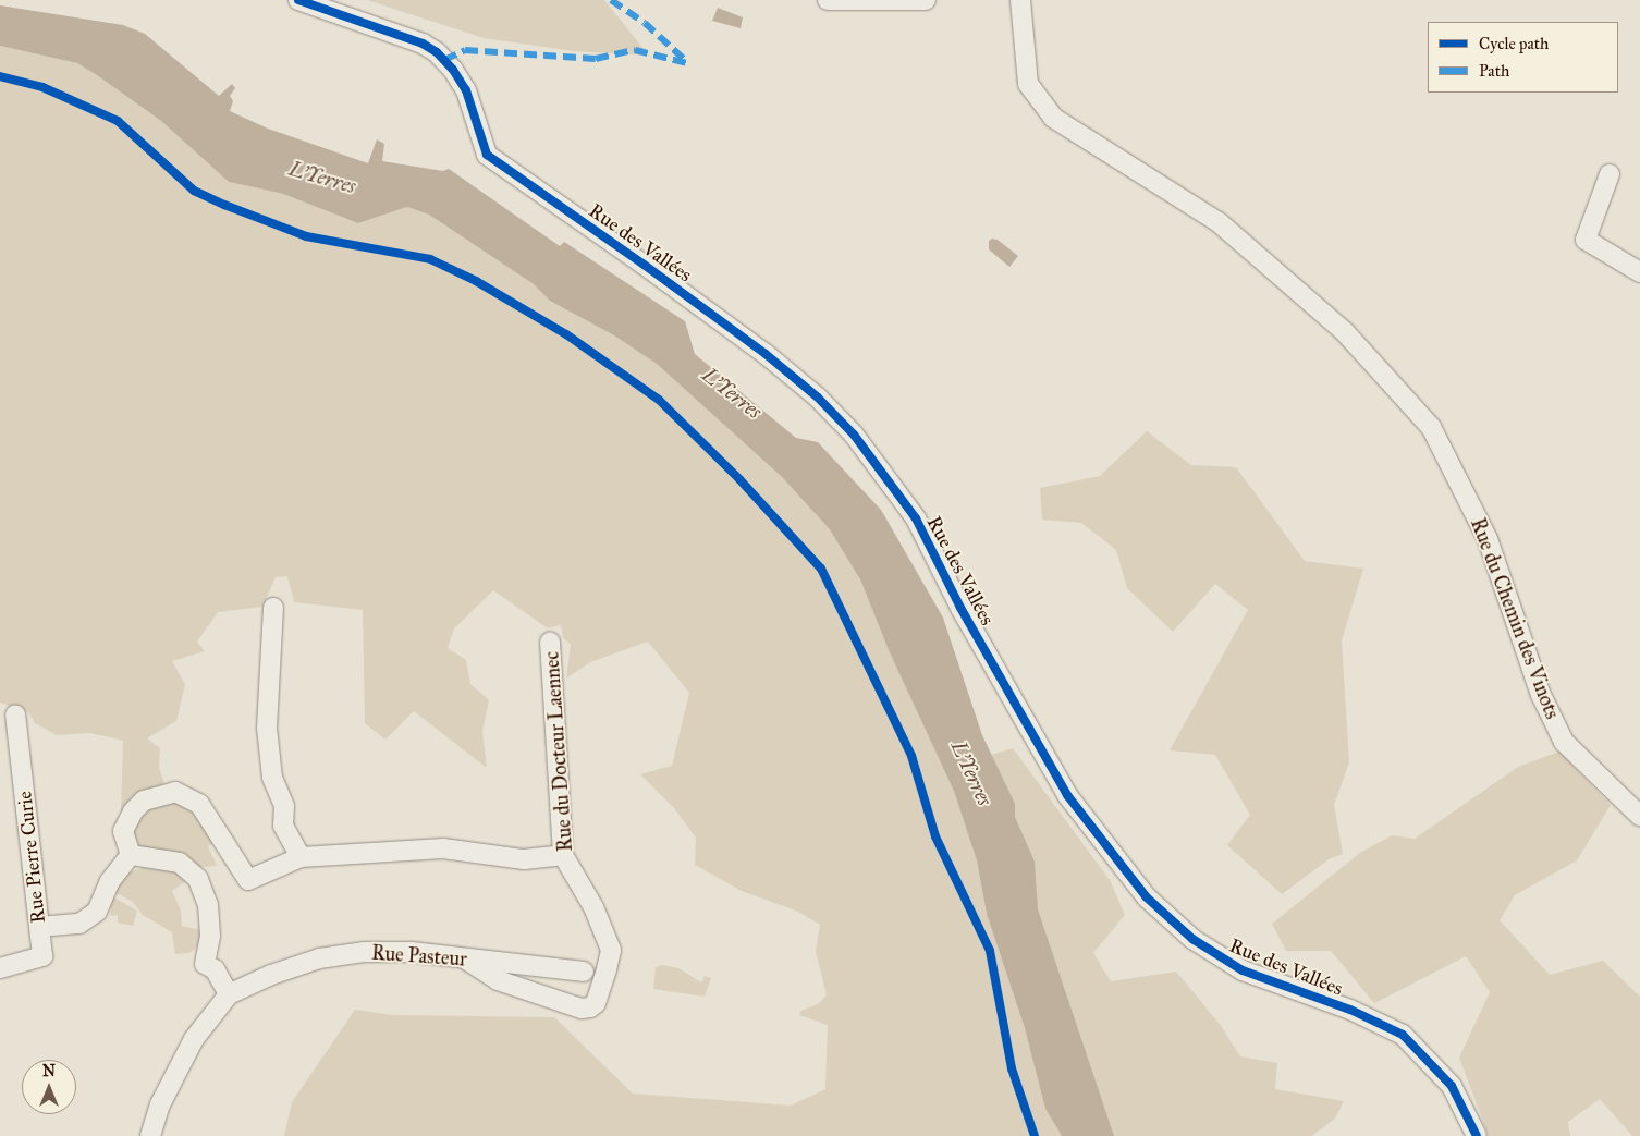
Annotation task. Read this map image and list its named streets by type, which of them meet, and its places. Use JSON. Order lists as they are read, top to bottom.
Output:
{
  "streets": {
    "street": [
      "Rue des Vallées",
      "Rue du Chemin des Vinots",
      "Rue du Docteur Laennec",
      "Rue Pierre Curie",
      "Rue Pasteur"
    ]
  },
  "crossings": [
    ["Rue du Docteur Laennec", "Rue Pasteur"]
  ],
  "water": ["L'Yerres"],
  "legend": ["Cycle path", "Path"],
  "north": "top"
}
